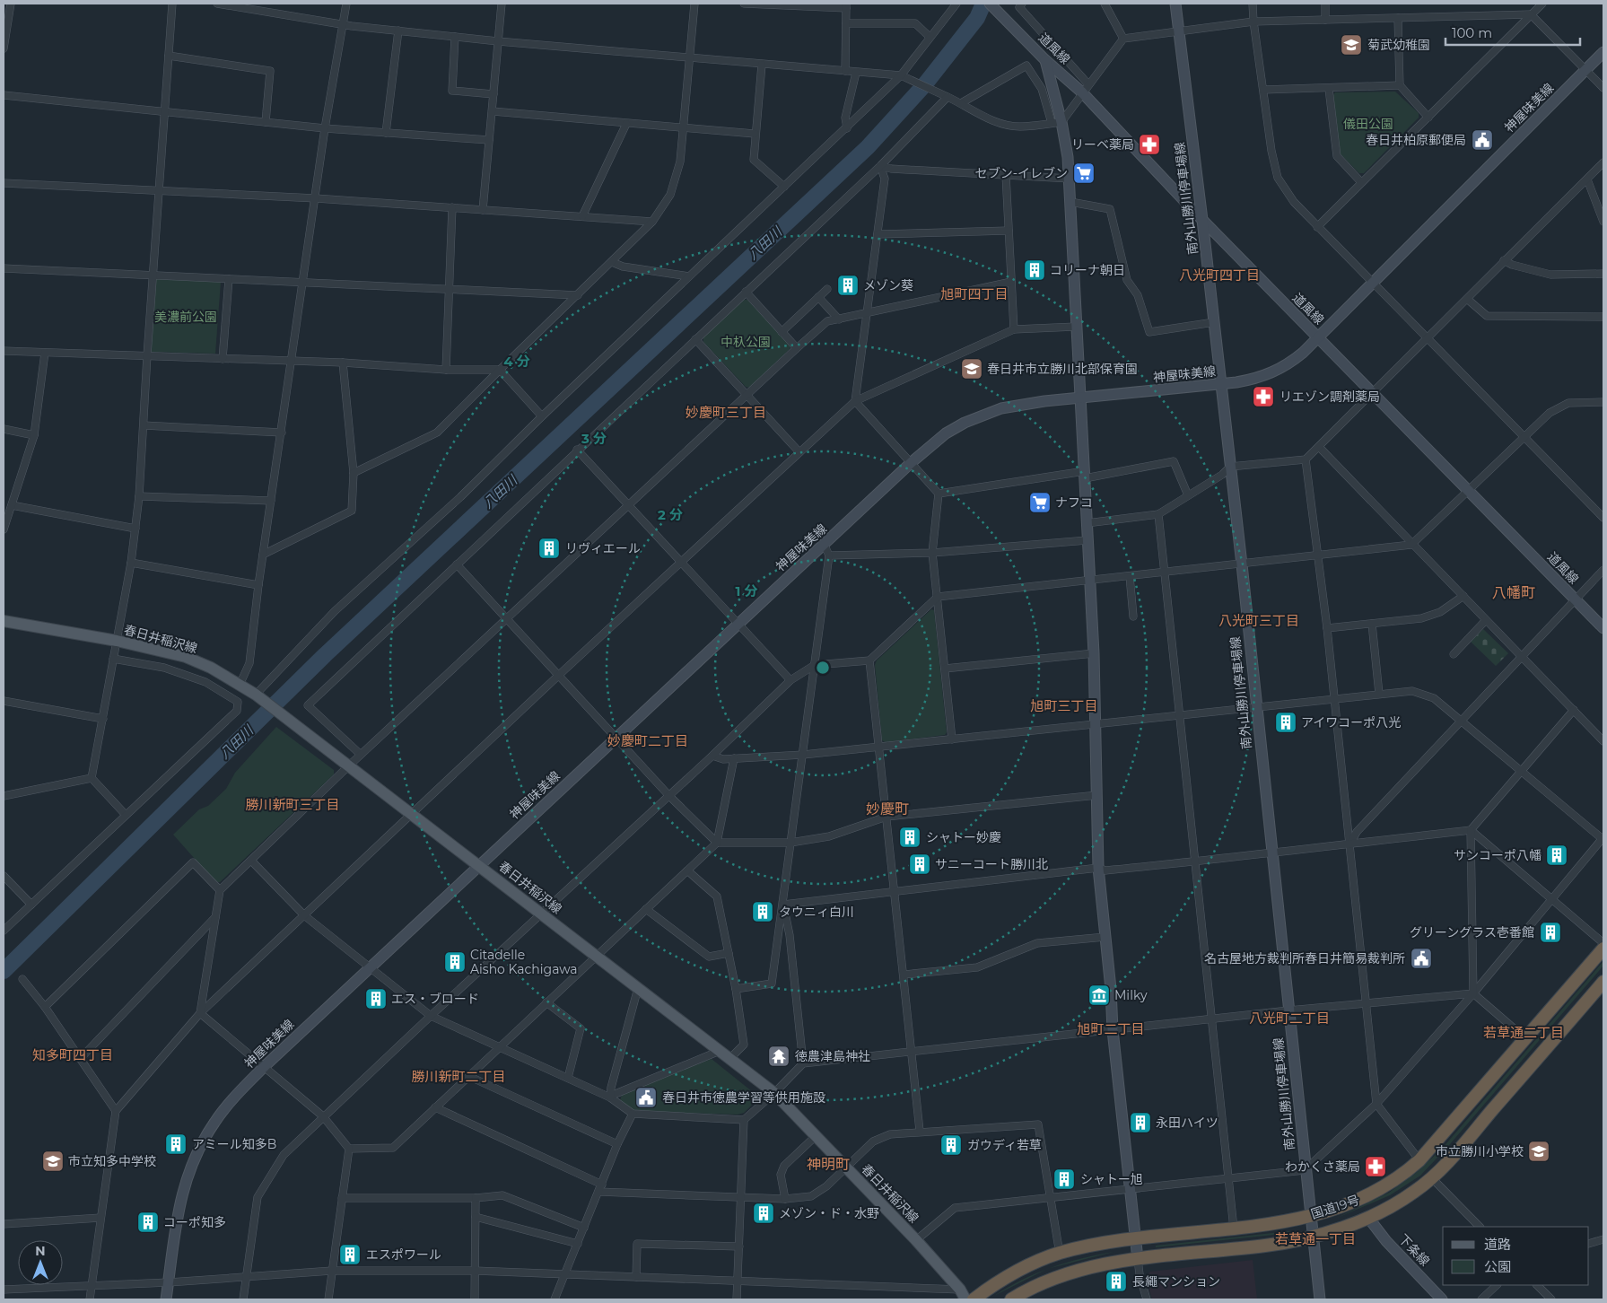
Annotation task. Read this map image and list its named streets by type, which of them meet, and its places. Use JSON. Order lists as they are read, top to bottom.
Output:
{
  "streets": {
    "highway": ["国道19号"],
    "main road": [
      "道風線",
      "神屋味美線",
      "南外山勝川停車場線",
      "春日井稲沢線",
      "下条線"
    ]
  },
  "crossings": [
    ["道風線", "神屋味美線"],
    ["道風線", "南外山勝川停車場線"],
    ["神屋味美線", "南外山勝川停車場線"],
    ["神屋味美線", "春日井稲沢線"],
    ["南外山勝川停車場線", "国道19号"],
    ["国道19号", "下条線"]
  ],
  "districts": [
    "八光町四丁目",
    "旭町四丁目",
    "妙慶町三丁目",
    "八幡町",
    "八光町三丁目",
    "旭町三丁目",
    "妙慶町二丁目",
    "勝川新町三丁目",
    "妙慶町",
    "八光町二丁目",
    "旭町二丁目",
    "若草通二丁目",
    "知多町四丁目",
    "勝川新町二丁目",
    "神明町",
    "若草通一丁目"
  ],
  "water": ["八田川"],
  "parks": ["儀田公園", "美濃前公園", "中杁公園"],
  "places": {
    "school or university": [
      "菊武幼稚園",
      "春日井市立勝川北部保育園",
      "市立勝川小学校",
      "市立知多中学校"
    ],
    "public building": ["春日井柏原郵便局", "名古屋地方裁判所春日井簡易裁判所", "春日井市徳農学習等供用施設"],
    "pharmacy": ["リーベ薬局", "リエゾン調剤薬局", "わかくさ薬局"],
    "supermarket": ["セブン-イレブン", "ナフコ"],
    "building": [
      "コリーナ朝日",
      "メゾン葵",
      "リヴィエール",
      "アイワコーポ八光",
      "シャトー妙慶",
      "サンコーポ八幡",
      "サニーコート勝川北",
      "タウニィ白川",
      "グリーングラス壱番館",
      "Citadelle Aisho Kachigawa",
      "エス・ブロード",
      "永田ハイツ",
      "アミール知多B",
      "ガウディ若草",
      "シャトー旭",
      "メゾン・ド・水野",
      "コーポ知多",
      "エスポワール",
      "長繩マンション"
    ],
    "museum": ["Milky"],
    "temple": ["徳農津島神社"]
  },
  "legend": ["道路", "公園"],
  "scale_bar": "100 m",
  "north": "top",
  "rings": [
    "4 分",
    "3 分",
    "2 分",
    "1 分"
  ]
}
